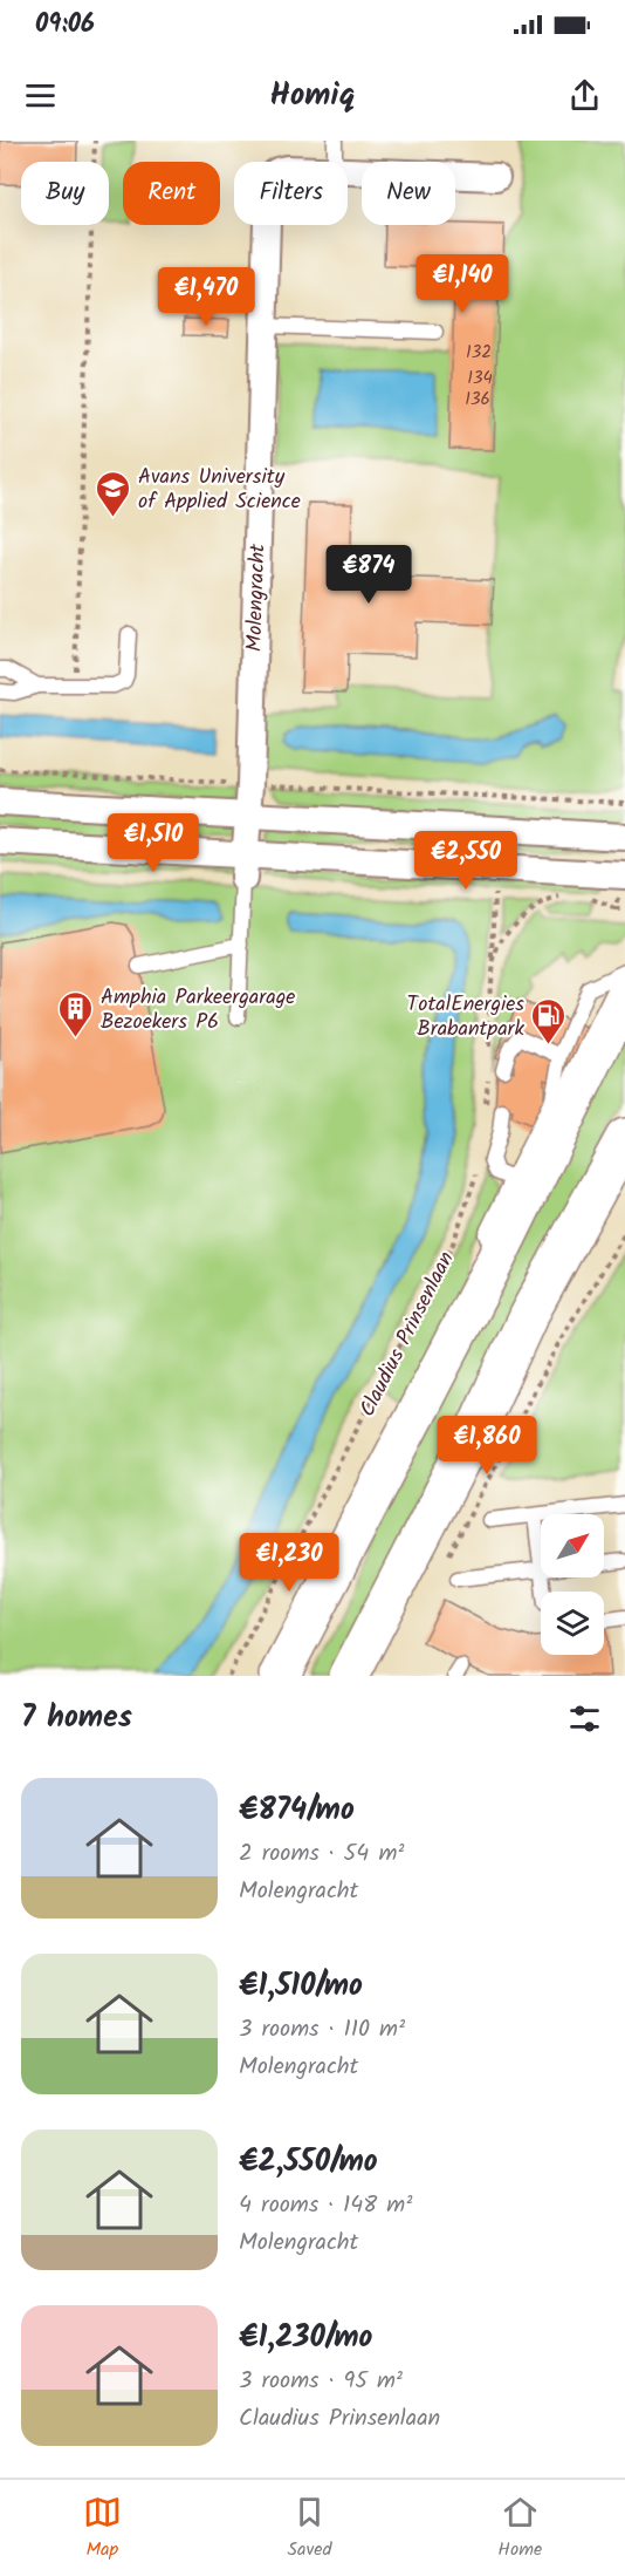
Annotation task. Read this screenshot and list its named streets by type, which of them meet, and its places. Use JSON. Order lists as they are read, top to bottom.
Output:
{
  "streets": {
    "street": ["Molengracht"],
    "path": ["Claudius Prinsenlaan"]
  },
  "places": {
    "school or university": ["Avans University of Applied Science"],
    "building": ["Amphia Parkeergarage Bezoekers P6"],
    "fuel station": ["TotalEnergies Brabantpark"]
  },
  "house_numbers": ["132", "134", "136"],
  "north": "top right",
  "page": {
    "status": "09:06",
    "header": "Homiq",
    "chip": [
      "Buy",
      "Rent",
      "Filters",
      "New"
    ],
    "price": [
      "€1,140",
      "€1,470",
      "€874",
      "€1,510",
      "€2,550",
      "€1,860",
      "€1,230"
    ],
    "heading": "7 homes",
    "list": [
      {
        "name": "€874/mo",
        "note": "2 rooms · 54 m² · Molengracht"
      },
      {
        "name": "€1,510/mo",
        "note": "3 rooms · 110 m² · Molengracht"
      },
      {
        "name": "€2,550/mo",
        "note": "4 rooms · 148 m² · Molengracht"
      },
      {
        "name": "€1,230/mo",
        "note": "3 rooms · 95 m² · Claudius Prinsenlaan"
      }
    ],
    "tabs": ["Map", "Saved", "Home"]
  }
}
